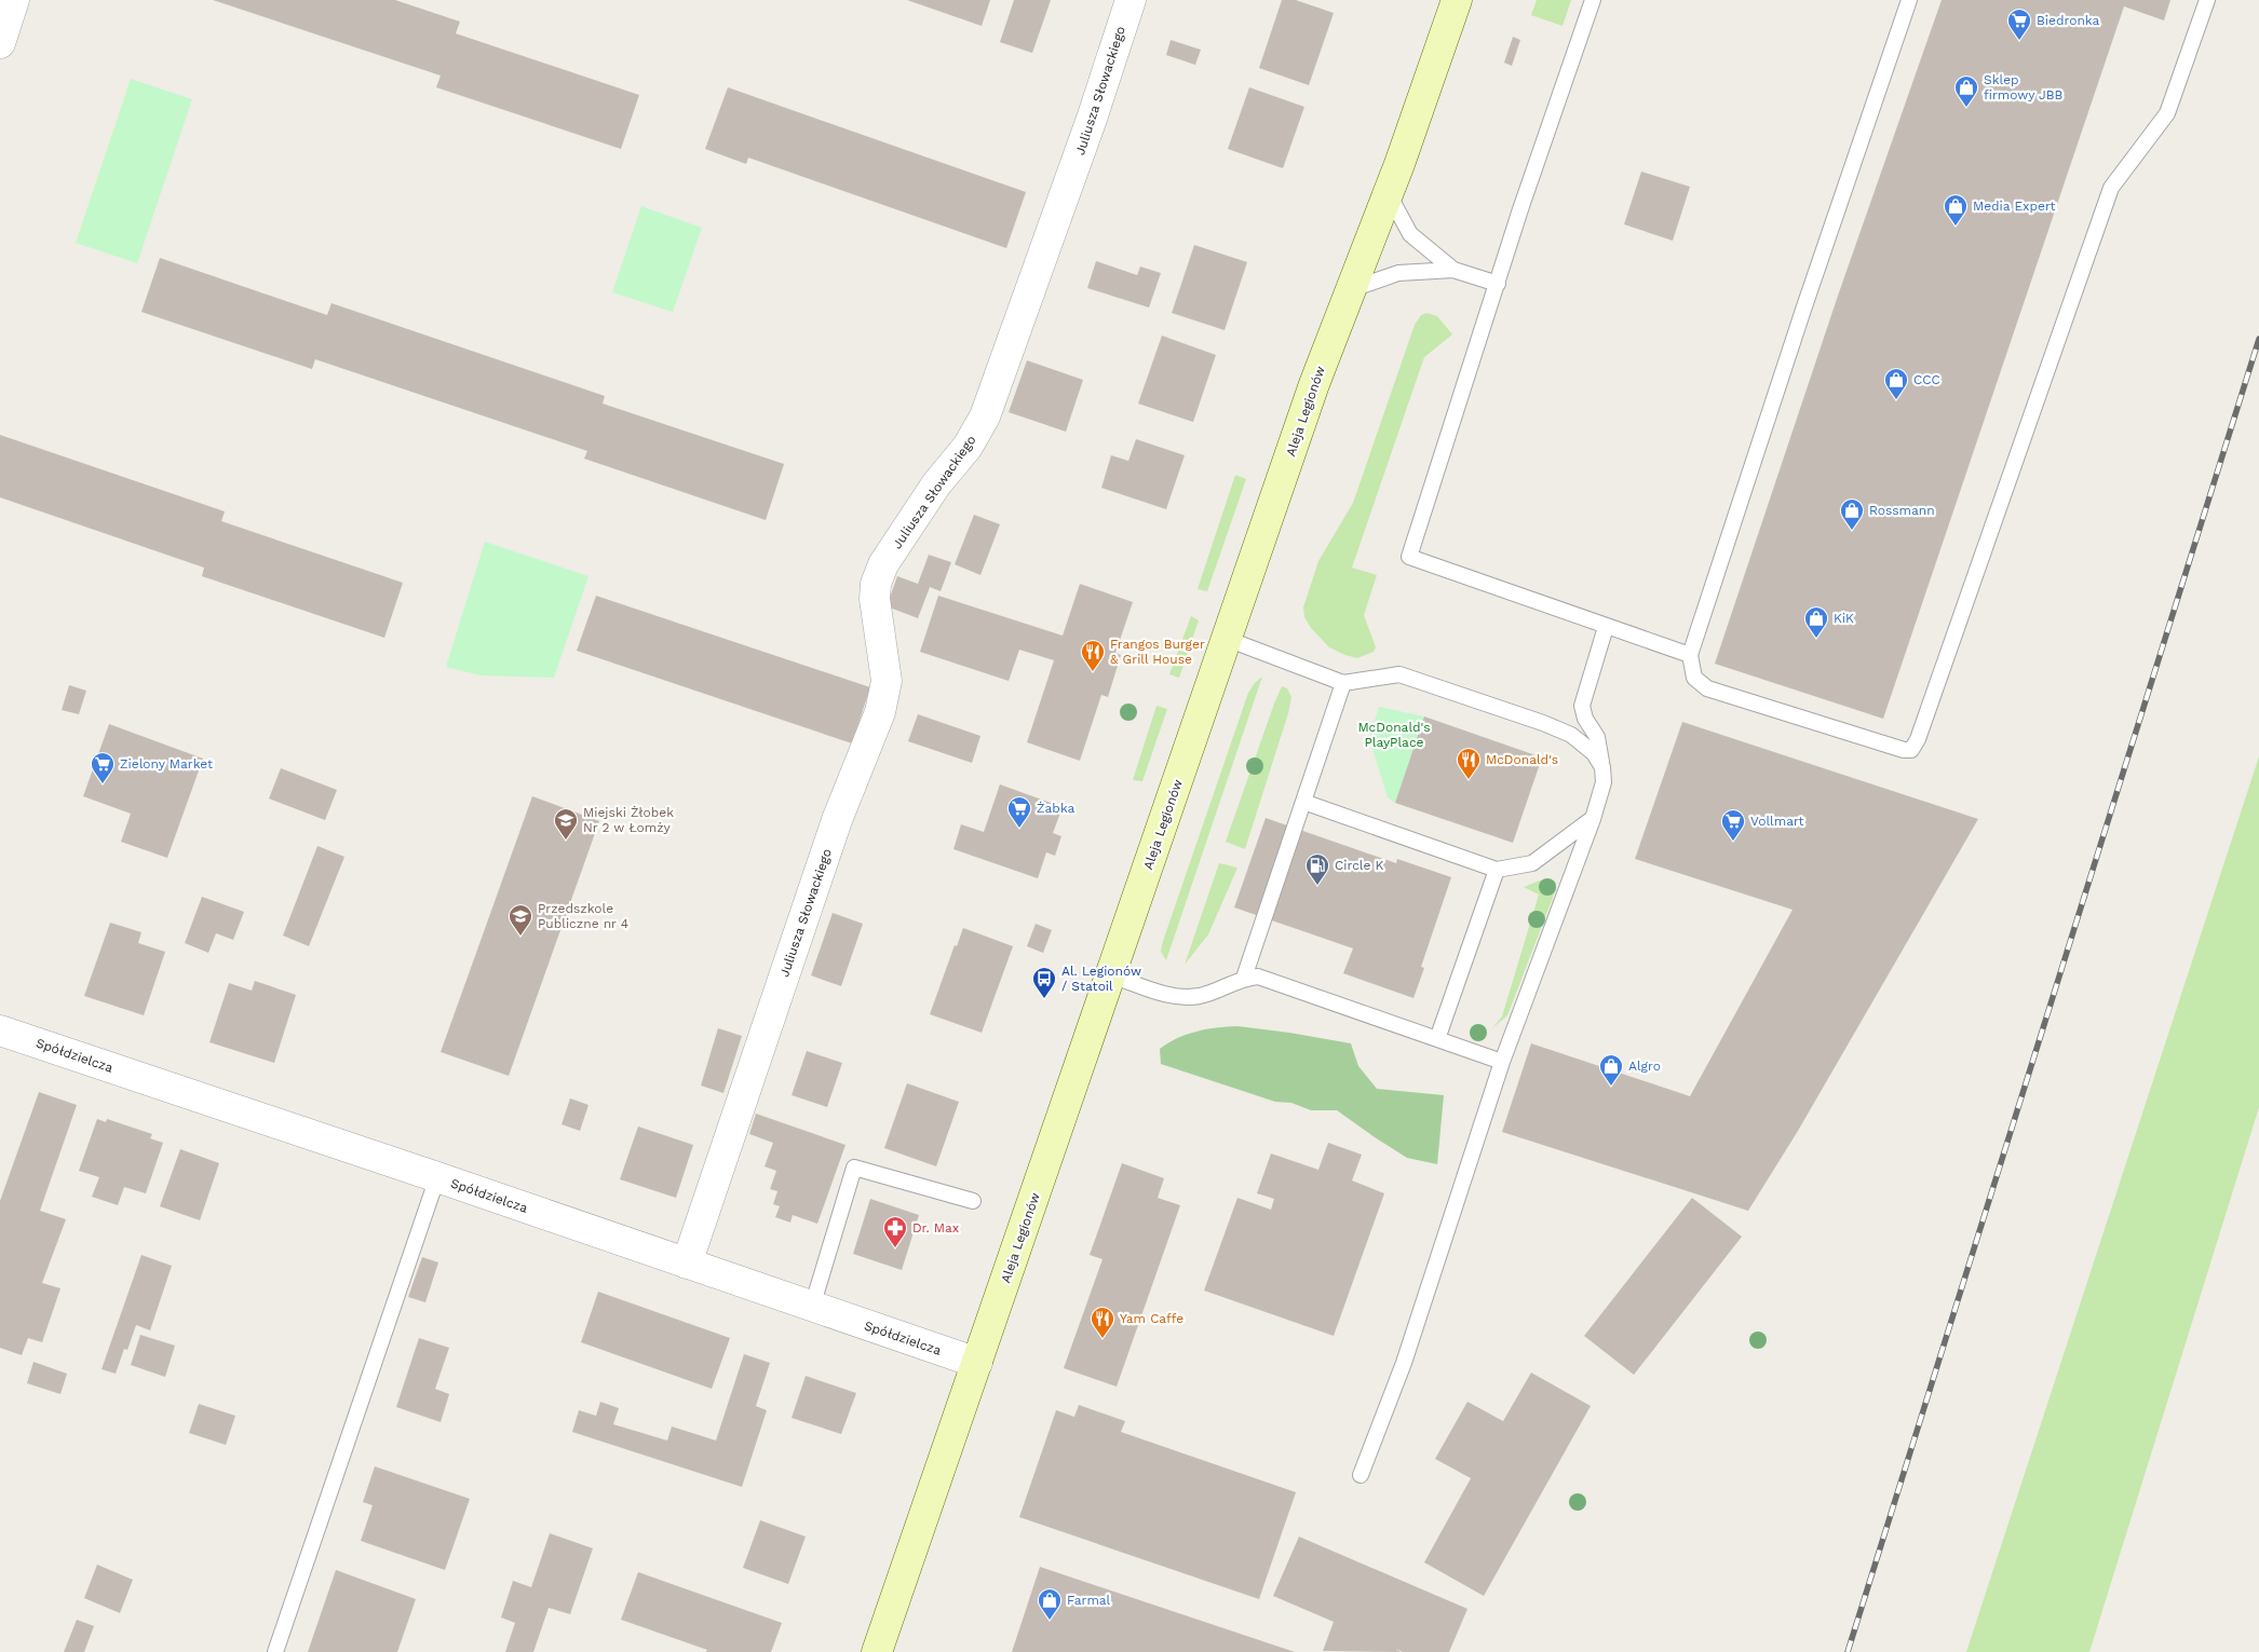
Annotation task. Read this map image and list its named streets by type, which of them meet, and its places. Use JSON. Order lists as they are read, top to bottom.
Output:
{
  "streets": {
    "main road": ["Aleja Legionów"],
    "street": ["Juliusza Słowackiego", "Spółdzielcza"]
  },
  "crossings": [
    ["Juliusza Słowackiego", "Spółdzielcza"],
    ["Aleja Legionów", "Spółdzielcza"]
  ],
  "parks": ["McDonald's PlayPlace"],
  "places": {
    "supermarket": [
      "Biedronka",
      "Zielony Market",
      "Żabka",
      "Vollmart"
    ],
    "shop": [
      "Sklep firmowy JBB",
      "Media Expert",
      "CCC",
      "Rossmann",
      "KiK",
      "Algro",
      "Farmal"
    ],
    "restaurant": ["Frangos Burger & Grill House", "McDonald's", "Yam Caffe"],
    "school or university": ["Miejski Żłobek Nr 2 w Łomży", "Przedszkole Publiczne nr 4"],
    "fuel station": ["Circle K"],
    "bus stop": ["Al. Legionów / Statoil"],
    "pharmacy": ["Dr. Max"]
  }
}
